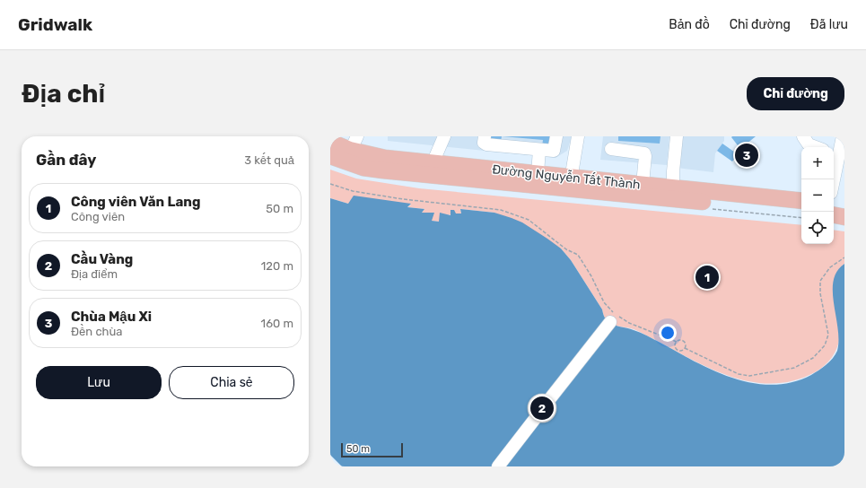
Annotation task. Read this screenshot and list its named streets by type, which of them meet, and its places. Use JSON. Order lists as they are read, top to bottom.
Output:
{
  "streets": {
    "main road": ["Đường Nguyễn Tất Thành"]
  },
  "scale_bar": "50 m",
  "page": {
    "header": "Gridwalk",
    "nav": ["Bản đồ", "Chỉ đường", "Đã lưu"],
    "buttons": [
      "Chỉ đường",
      ["Lưu", "Chia sẻ"]
    ],
    "title": "Địa chỉ",
    "heading": ["Gần đây", "3 kết quả"],
    "pins": ["3", "1", "2"],
    "map_buttons": ["+", "−"],
    "list": [
      {
        "mark": "1",
        "name": "Công viên Văn Lang",
        "note": "Công viên",
        "value": "50 m"
      },
      {
        "mark": "2",
        "name": "Cầu Vàng",
        "note": "Địa điểm",
        "value": "120 m"
      },
      {
        "mark": "3",
        "name": "Chùa Mậu Xi",
        "note": "Đền chùa",
        "value": "160 m"
      }
    ],
    "scale": "50 m"
  }
}
